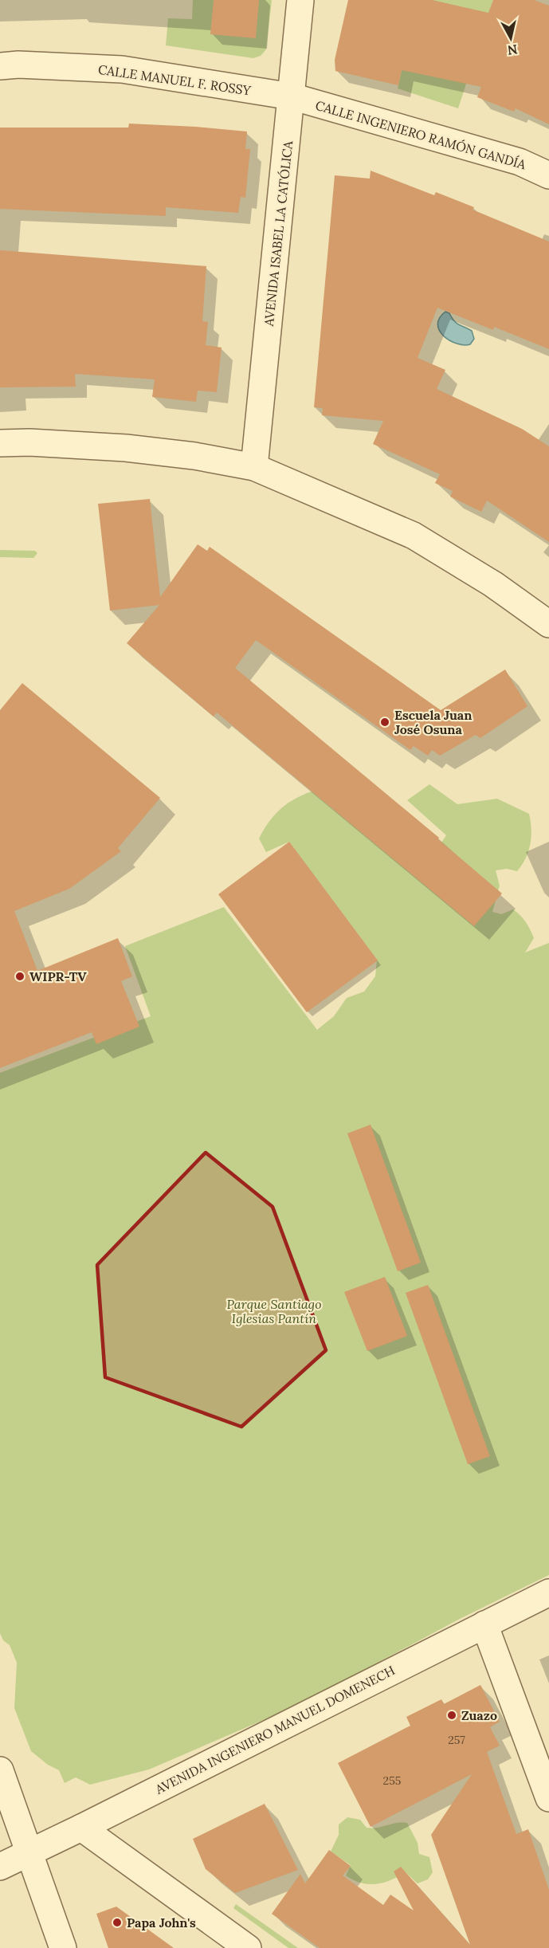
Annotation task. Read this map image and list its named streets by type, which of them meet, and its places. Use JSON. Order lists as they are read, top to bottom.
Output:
{
  "streets": {
    "street": [
      "CALLE MANUEL F. ROSSY",
      "CALLE INGENIERO RAMÓN GANDÍA",
      "AVENIDA ISABEL LA CATÓLICA",
      "AVENIDA INGENIERO MANUEL DOMENECH"
    ]
  },
  "crossings": [
    ["CALLE MANUEL F. ROSSY", "CALLE INGENIERO RAMÓN GANDÍA"],
    ["CALLE MANUEL F. ROSSY", "AVENIDA ISABEL LA CATÓLICA"],
    ["CALLE INGENIERO RAMÓN GANDÍA", "AVENIDA ISABEL LA CATÓLICA"]
  ],
  "parks": ["Parque Santiago Iglesias Pantín"],
  "places": [
    "Escuela Juan José Osuna",
    "WIPR-TV",
    "Zuazo",
    "Papa John's"
  ],
  "house_numbers": ["257", "255"],
  "north": "bottom"
}
